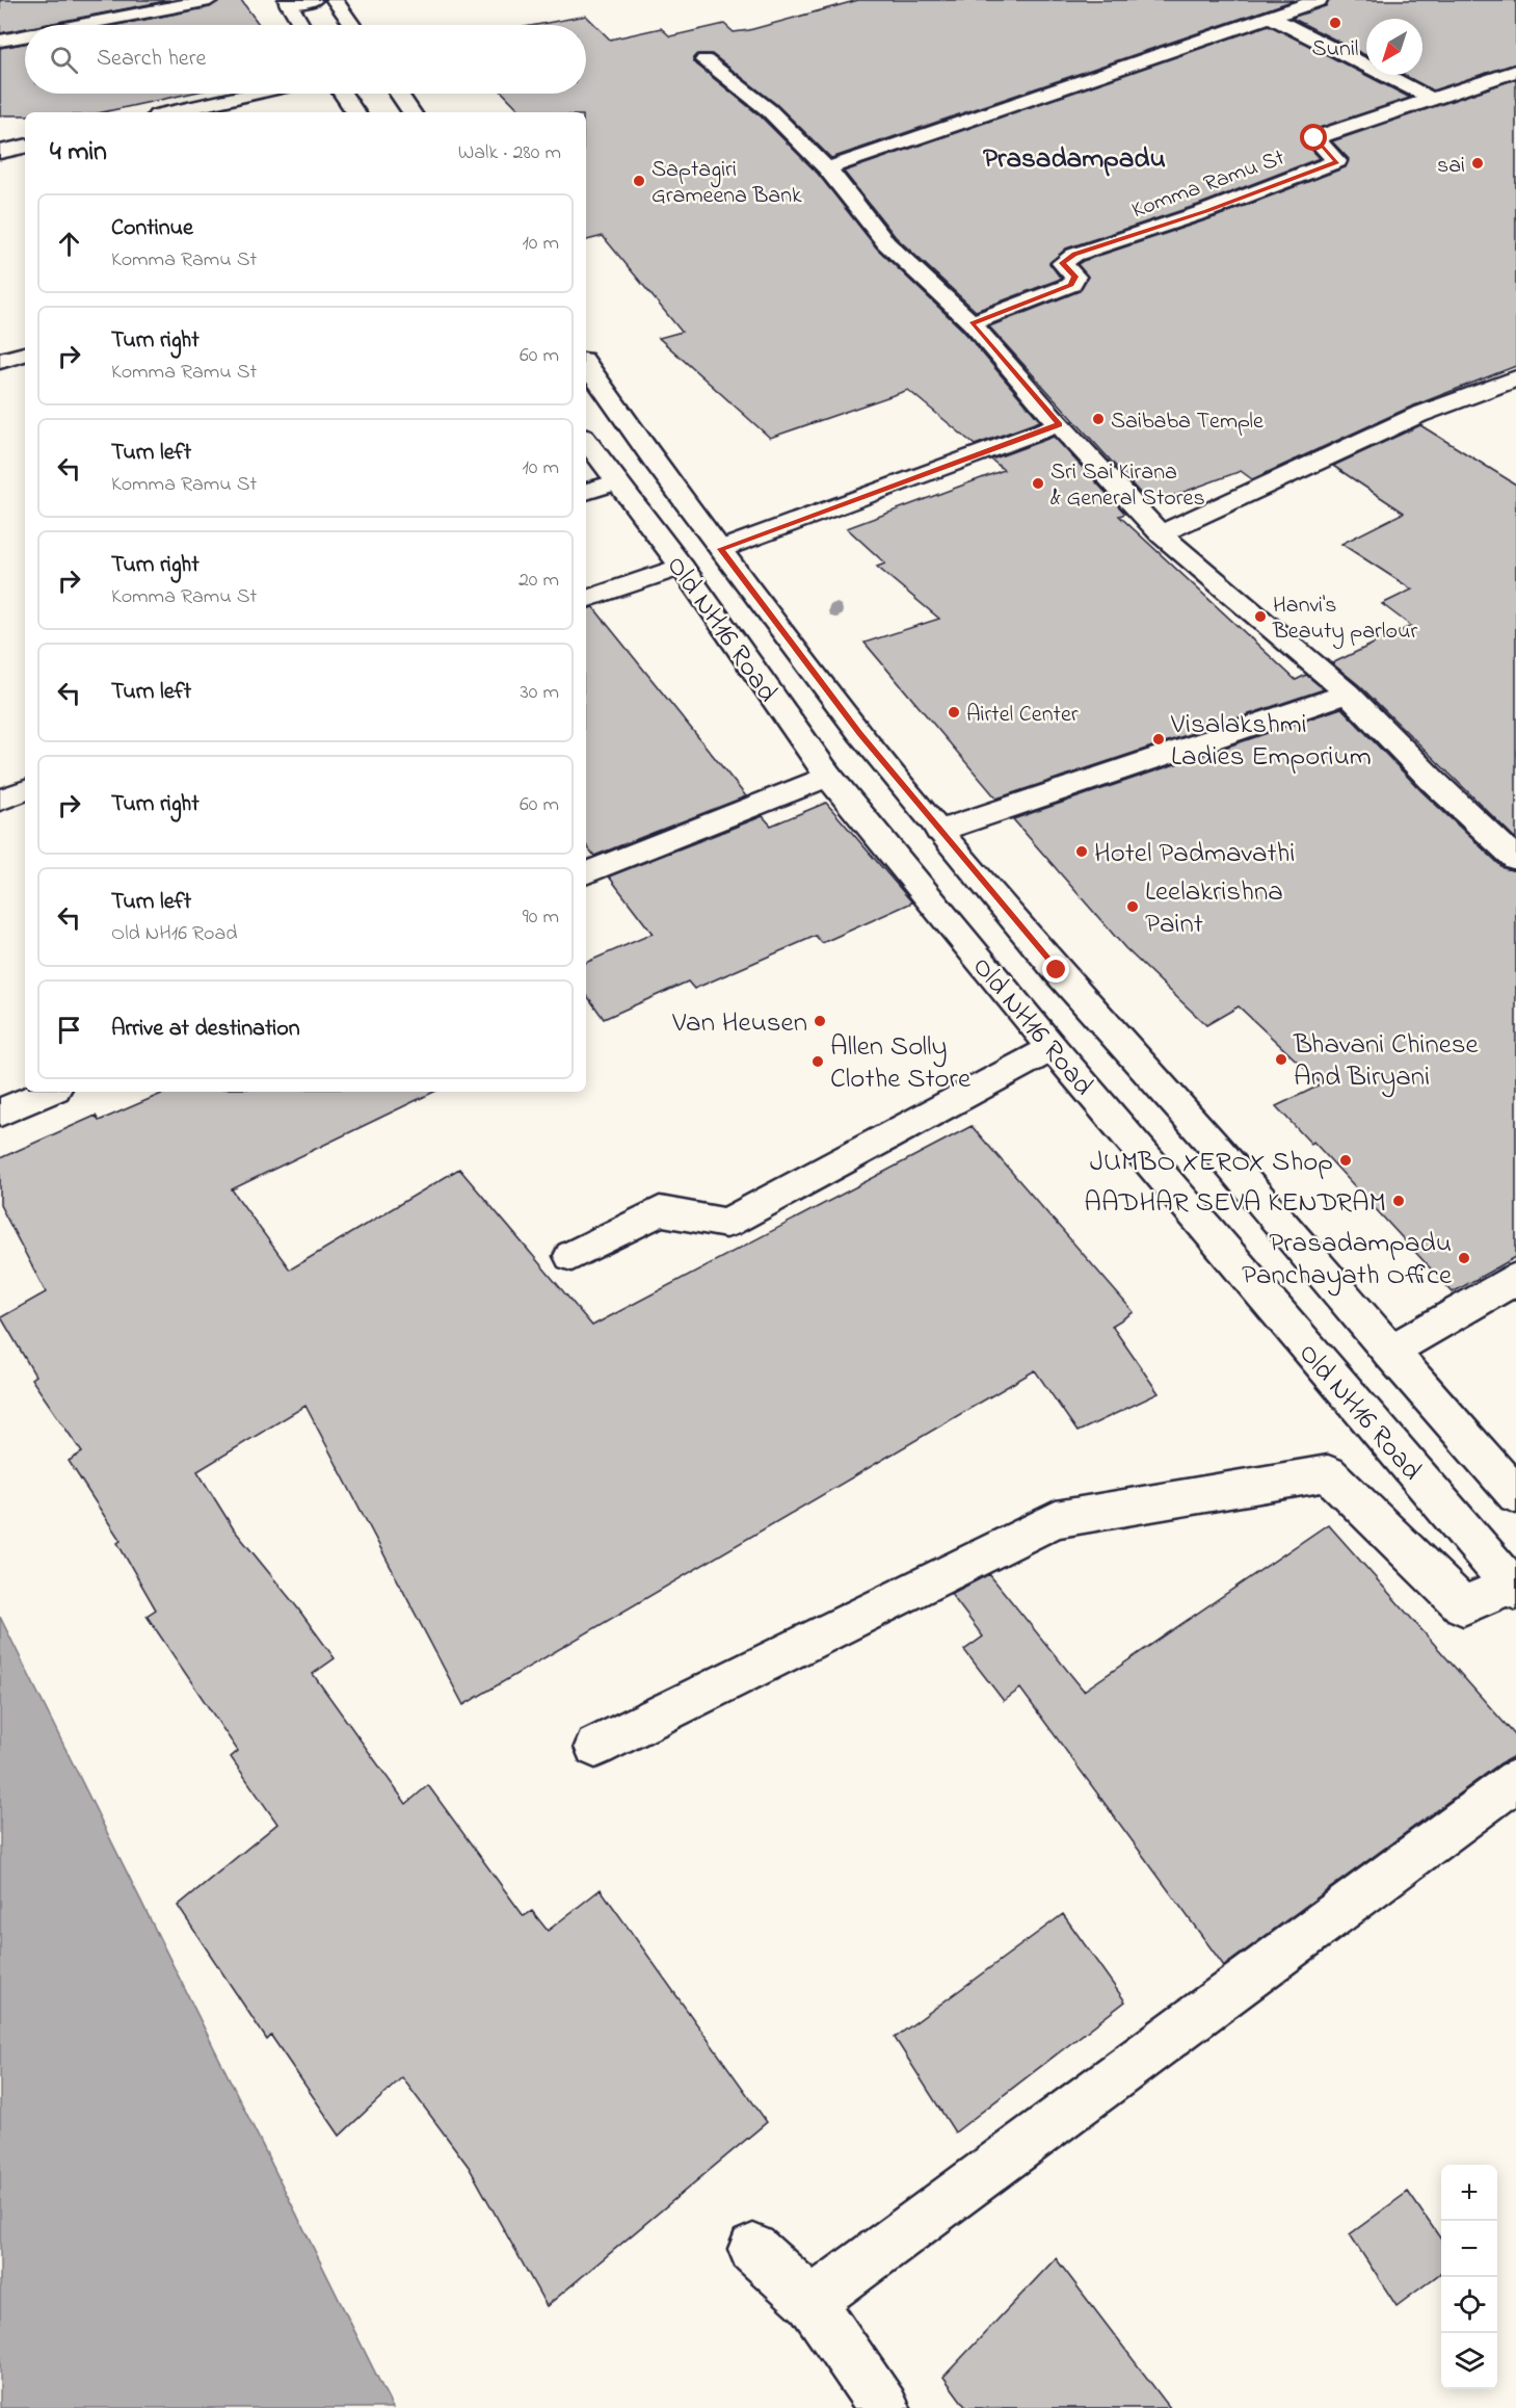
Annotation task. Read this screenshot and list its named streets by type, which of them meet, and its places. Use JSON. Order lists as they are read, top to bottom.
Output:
{
  "streets": {
    "street": ["Komma Ramu St", "Old NH16 Road"]
  },
  "districts": ["Prasadampadu"],
  "places": [
    "Sunil",
    "sai",
    "Saptagiri Grameena Bank",
    "Saibaba Temple",
    "Sri Sai Kirana & General Stores",
    "Hanvi's Beauty parlour",
    "Airtel Center",
    "Visalakshmi Ladies Emporium",
    "Hotel Padmavathi",
    "Leelakrishna Paint",
    "Van Heusen",
    "Bhavani Chinese And Biryani",
    "Allen Solly Clothe Store",
    "JUMBO XEROX Shop",
    "AADHAR SEVA KENDRAM",
    "Prasadampadu Panchayath Office"
  ],
  "north": "bottom left",
  "page": {
    "search": "Search here",
    "heading": ["4 min", "Walk · 280 m"],
    "list": [
      ["Continue", "Komma Ramu St", "10 m"],
      ["Turn right", "Komma Ramu St", "60 m"],
      ["Turn left", "Komma Ramu St", "10 m"],
      ["Turn right", "Komma Ramu St", "20 m"],
      ["Turn left", "30 m"],
      ["Turn right", "60 m"],
      ["Turn left", "Old NH16 Road", "90 m"],
      "Arrive at destination"
    ],
    "map_buttons": ["+", "−"]
  }
}
